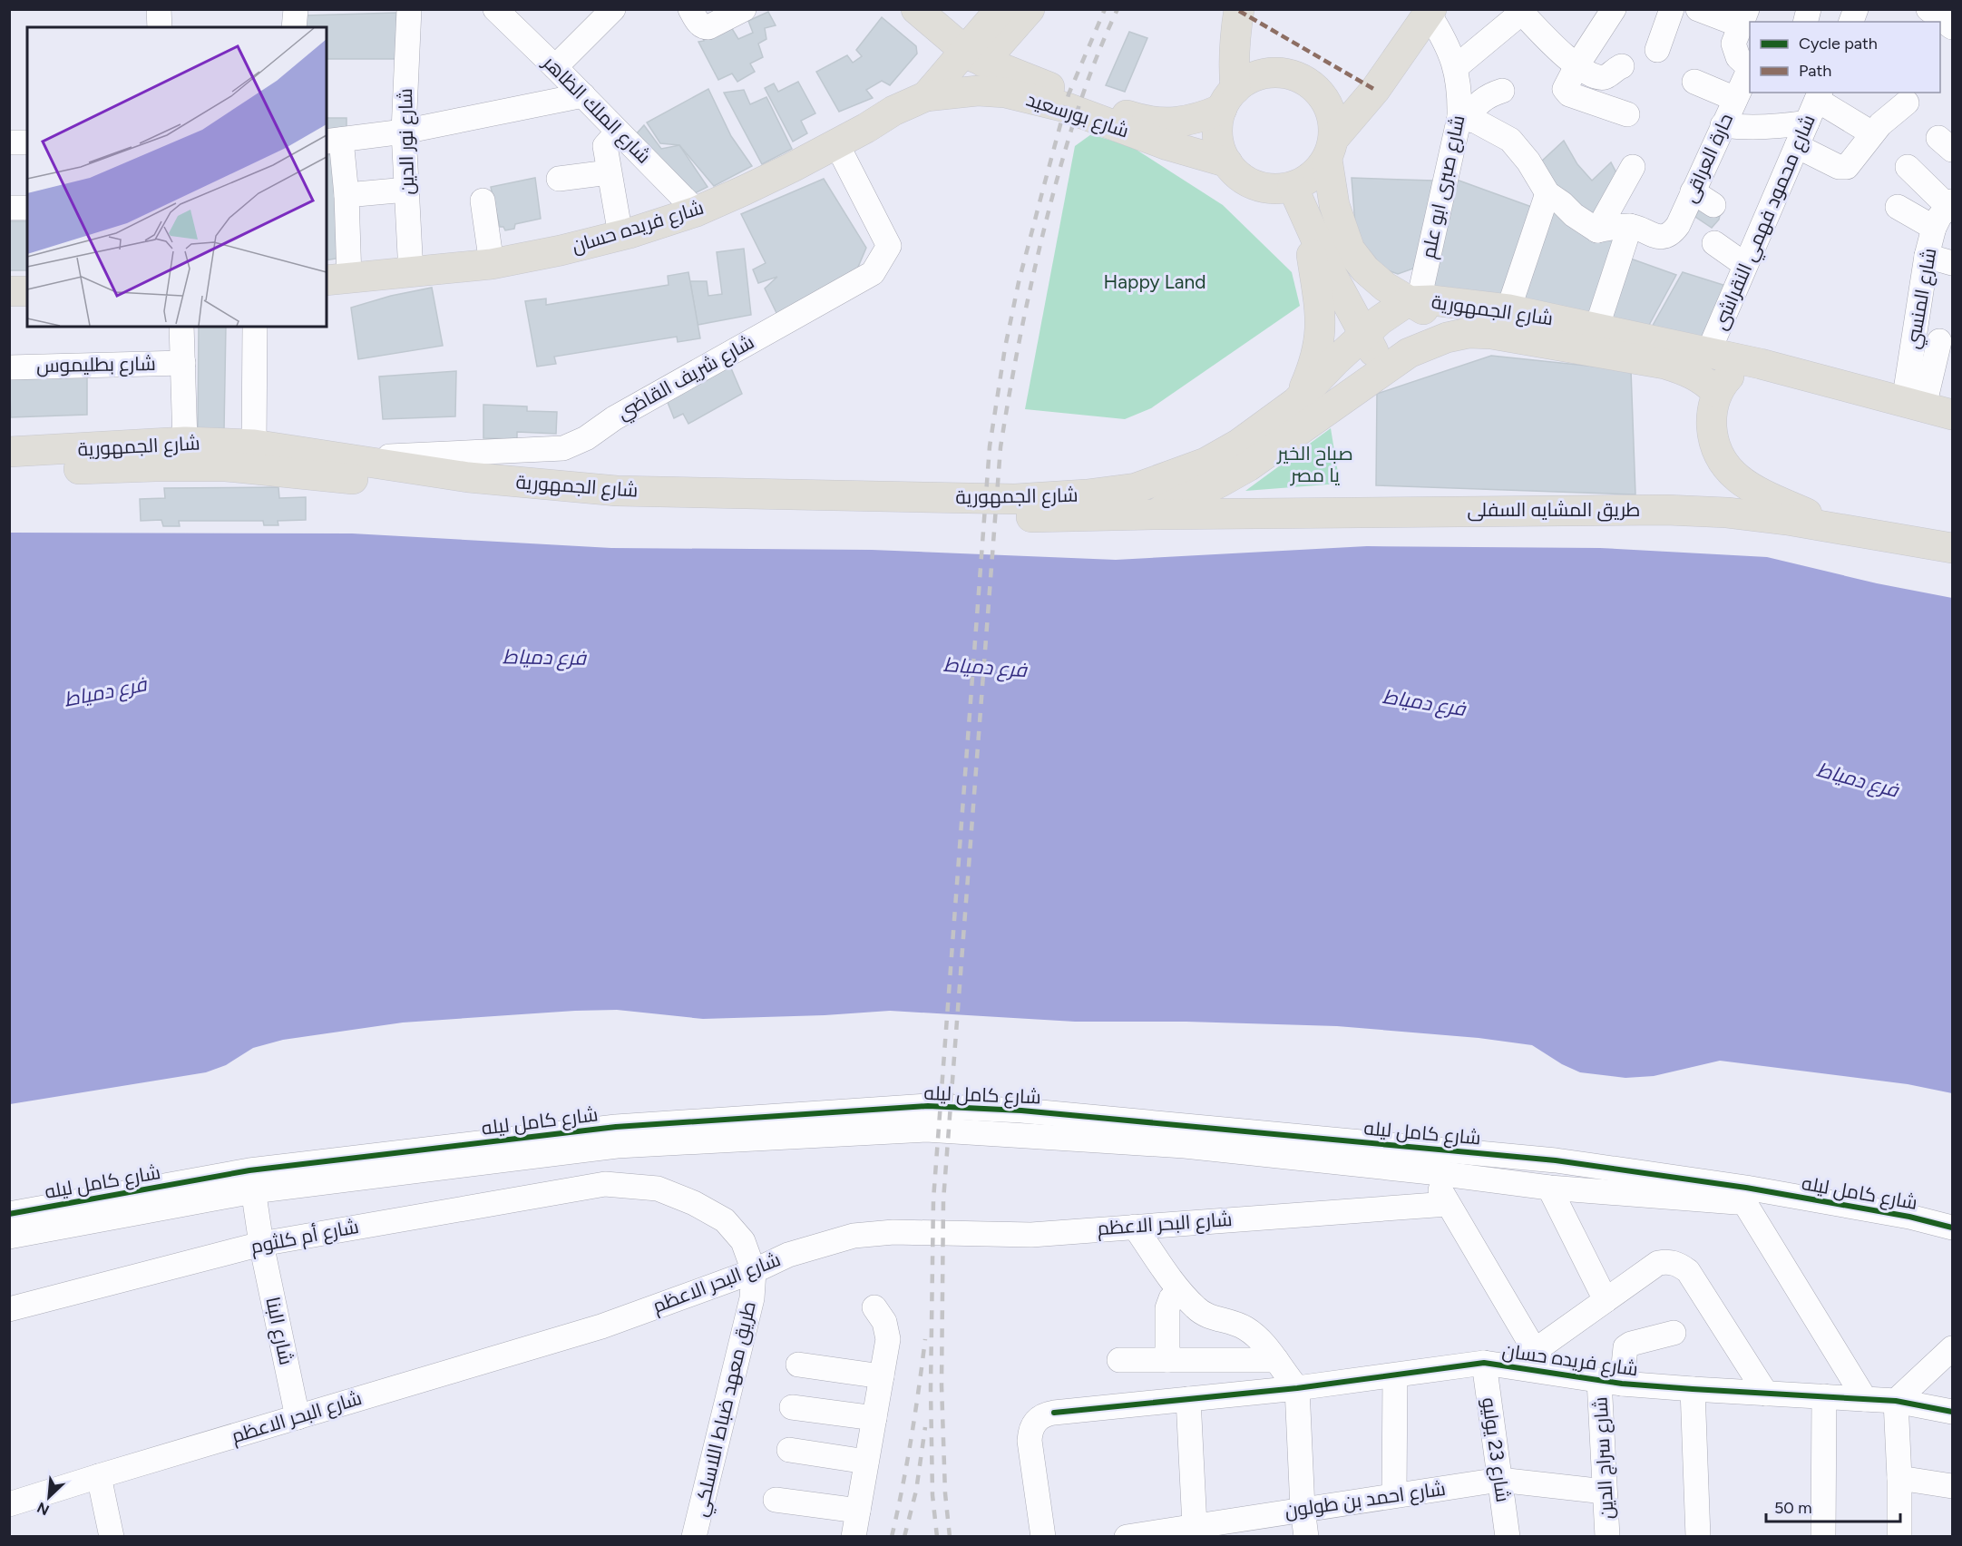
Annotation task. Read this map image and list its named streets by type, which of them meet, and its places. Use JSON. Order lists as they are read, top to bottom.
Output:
{
  "streets": {
    "main road": [
      "شارع بورسعيد",
      "شارع فريده حسان",
      "شارع الجمهورية",
      "طريق المشايه السفلى"
    ],
    "street": [
      "شارع الملك الظاهر",
      "شارع نور الدين",
      "حارة العراقى",
      "شارع صبرى ابو علم",
      "شارع محمود فهمي النقراشى",
      "شارع المنسي",
      "شارع بطليموس",
      "شارع شريف القاضي",
      "شارع كامل ليله",
      "شارع البحر الاعظم",
      "شارع أم كلثوم",
      "شارع البنا",
      "طريق معهد ضباط اللاسلكي",
      "شارع 23 يوليو",
      "شارع سراج الدين",
      "شارع احمد بن طولون"
    ]
  },
  "crossings": [
    ["شارع الملك الظاهر", "شارع فريده حسان"],
    ["شارع بورسعيد", "شارع فريده حسان"],
    ["شارع نور الدين", "شارع فريده حسان"],
    ["شارع صبرى ابو علم", "شارع الجمهورية"],
    ["شارع محمود فهمي النقراشى", "شارع الجمهورية"],
    ["شارع فريده حسان", "شارع شريف القاضي"],
    ["شارع فريده حسان", "شارع 23 يوليو"],
    ["شارع فريده حسان", "شارع سراج الدين"],
    ["شارع المنسي", "شارع الجمهورية"],
    ["شارع الجمهورية", "شارع شريف القاضي"],
    ["شارع الجمهورية", "طريق المشايه السفلى"],
    ["شارع كامل ليله", "شارع البنا"],
    ["شارع البحر الاعظم", "شارع البنا"],
    ["شارع البحر الاعظم", "طريق معهد ضباط اللاسلكي"],
    ["شارع أم كلثوم", "شارع البنا"],
    ["شارع أم كلثوم", "طريق معهد ضباط اللاسلكي"],
    ["شارع 23 يوليو", "شارع احمد بن طولون"],
    ["شارع سراج الدين", "شارع احمد بن طولون"]
  ],
  "water": ["فرع دمياط"],
  "parks": ["Happy Land", "صباح الخير يا مصر"],
  "legend": ["Cycle path", "Path"],
  "scale_bar": "50 m",
  "north": "bottom left"
}
